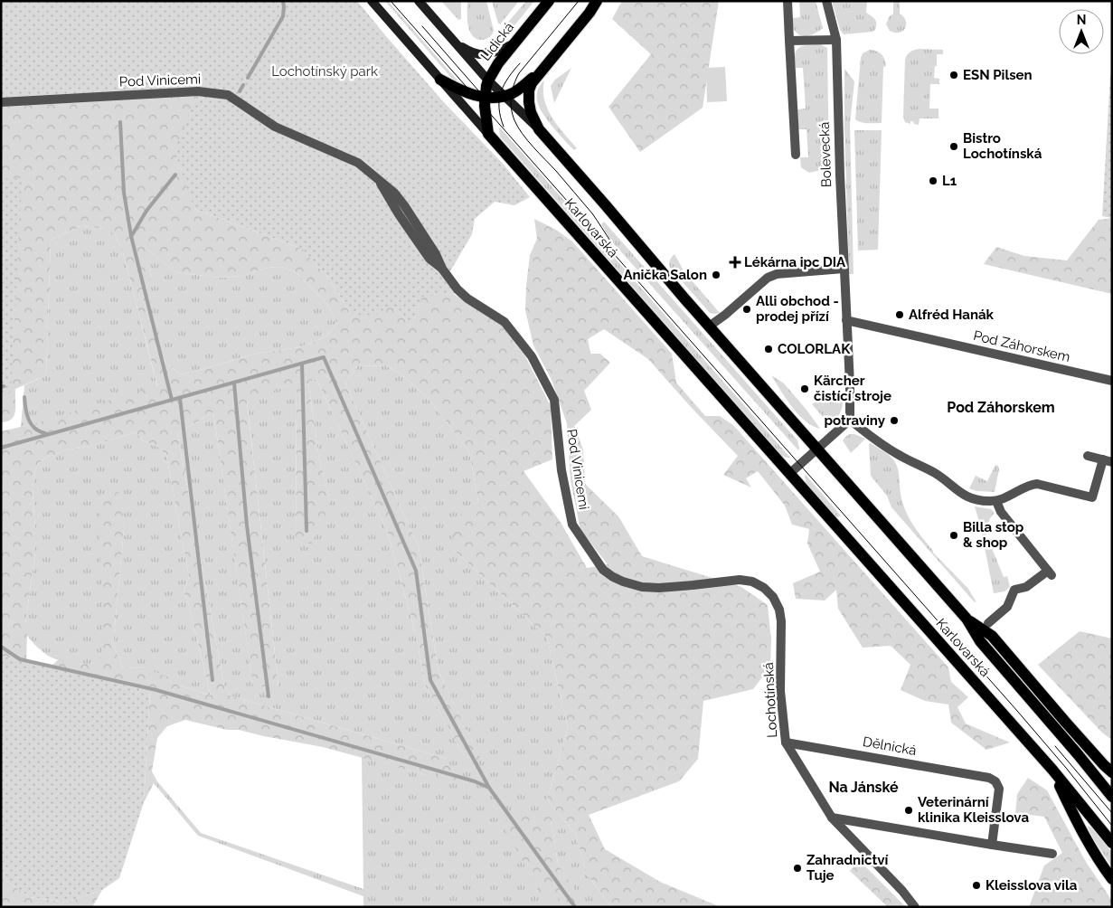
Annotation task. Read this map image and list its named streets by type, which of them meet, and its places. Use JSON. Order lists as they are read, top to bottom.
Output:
{
  "streets": {
    "main road": ["Lidická", "Karlovarská"],
    "street": [
      "Pod Vinicemi",
      "Bolevecká",
      "Pod Záhorskem",
      "Lochotínská",
      "Dělnická"
    ]
  },
  "crossings": [
    ["Lidická", "Karlovarská"],
    ["Pod Vinicemi", "Lochotínská"],
    ["Bolevecká", "Pod Záhorskem"],
    ["Lochotínská", "Dělnická"]
  ],
  "districts": ["Pod Záhorskem", "Na Jánské"],
  "parks": ["Lochotínský park"],
  "places": {
    "other": [
      "ESN Pilsen",
      "Bistro Lochotínská",
      "L1",
      "Anička Salon",
      "Alli obchod - prodej přízí",
      "Alfréd Hanák",
      "COLORLAK",
      "Kärcher čistící stroje",
      "potraviny",
      "Billa stop & shop",
      "Veterinární klinika Kleisslova",
      "Zahradnictví Tuje",
      "Kleisslova vila"
    ],
    "health": ["Lékárna ipc DIA"]
  },
  "north": "top"
}
